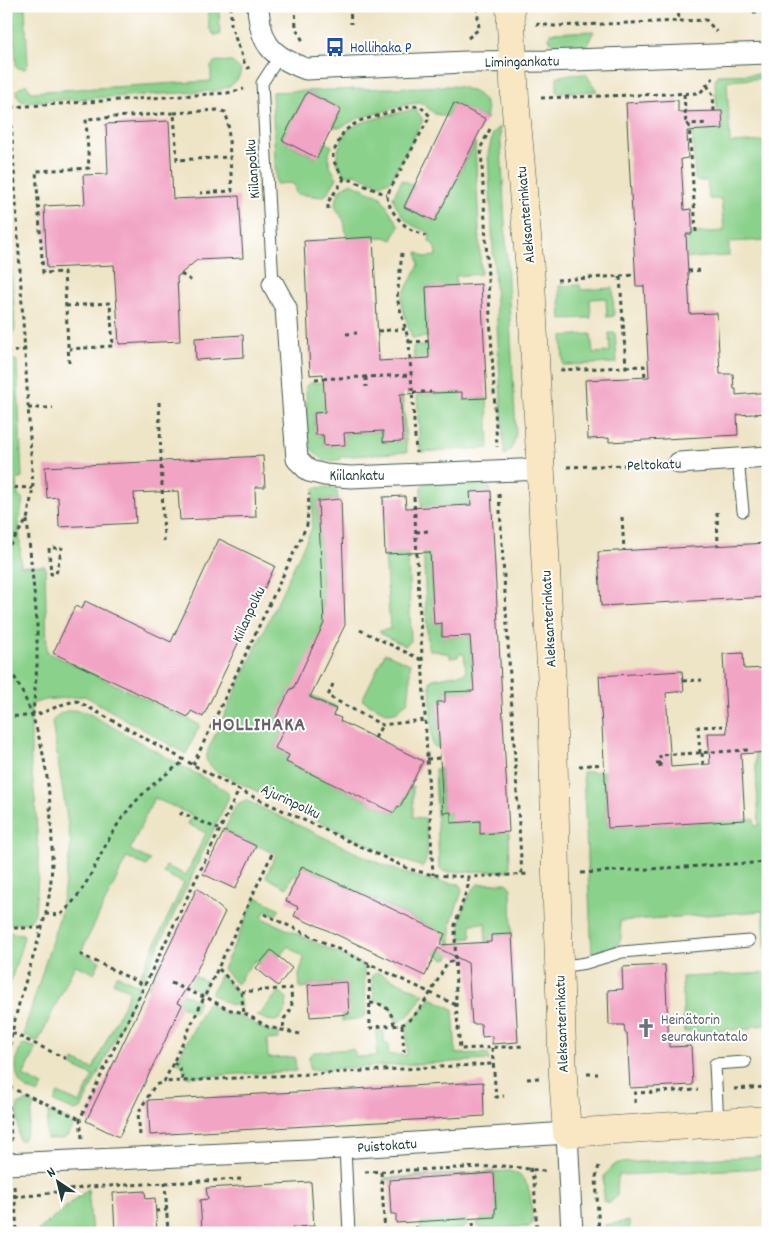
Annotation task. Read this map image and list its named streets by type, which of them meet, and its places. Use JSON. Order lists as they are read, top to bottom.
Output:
{
  "streets": {
    "main road": ["Aleksanterinkatu", "Puistokatu"],
    "street": ["Limingankatu", "Peltokatu", "Kiilankatu"],
    "lane": ["Kiilanpolku"],
    "path": ["Ajurinpolku"]
  },
  "crossings": [
    ["Limingankatu", "Aleksanterinkatu"],
    ["Kiilanpolku", "Kiilankatu"],
    ["Kiilanpolku", "Ajurinpolku"],
    ["Aleksanterinkatu", "Peltokatu"],
    ["Aleksanterinkatu", "Kiilankatu"],
    ["Aleksanterinkatu", "Ajurinpolku"],
    ["Aleksanterinkatu", "Puistokatu"],
    ["Peltokatu", "Kiilankatu"]
  ],
  "districts": ["HOLLIHAKA"],
  "places": {
    "bus stop": ["Hollihaka P"],
    "church": ["Heinätorin seurakuntatalo"]
  },
  "north": "top left"
}
